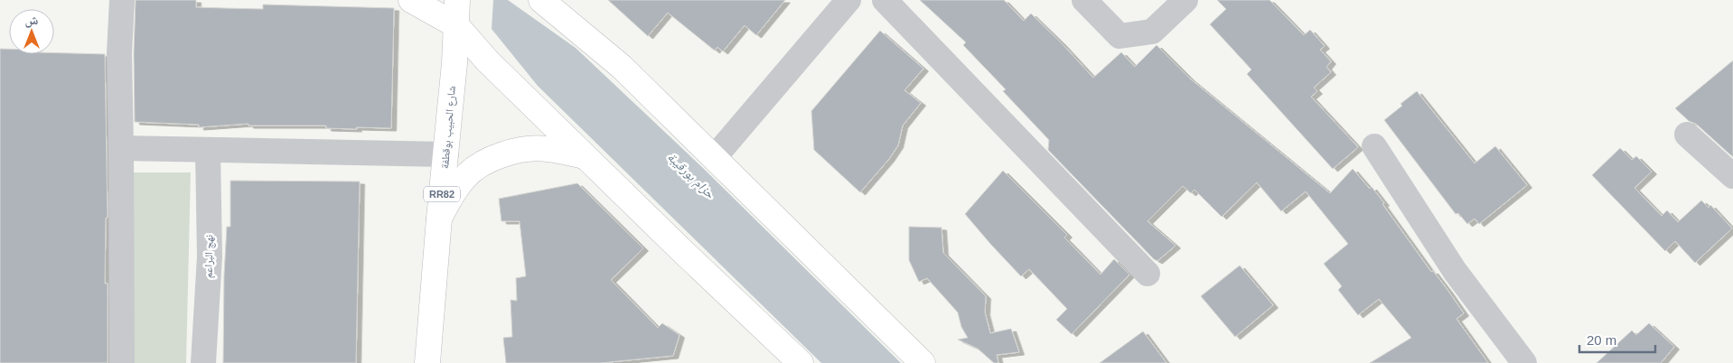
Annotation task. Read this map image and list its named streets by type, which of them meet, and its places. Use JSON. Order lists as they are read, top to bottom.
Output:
{
  "streets": {
    "main road": ["شارع الحبيب بوقطفة", "RR82"],
    "street": ["نهج البراعم"]
  },
  "crossings": [
    ["شارع الحبيب بوقطفة", "RR82"]
  ],
  "water": ["حزام بورقيبة"],
  "scale_bar": "20 m",
  "north": "top"
}
